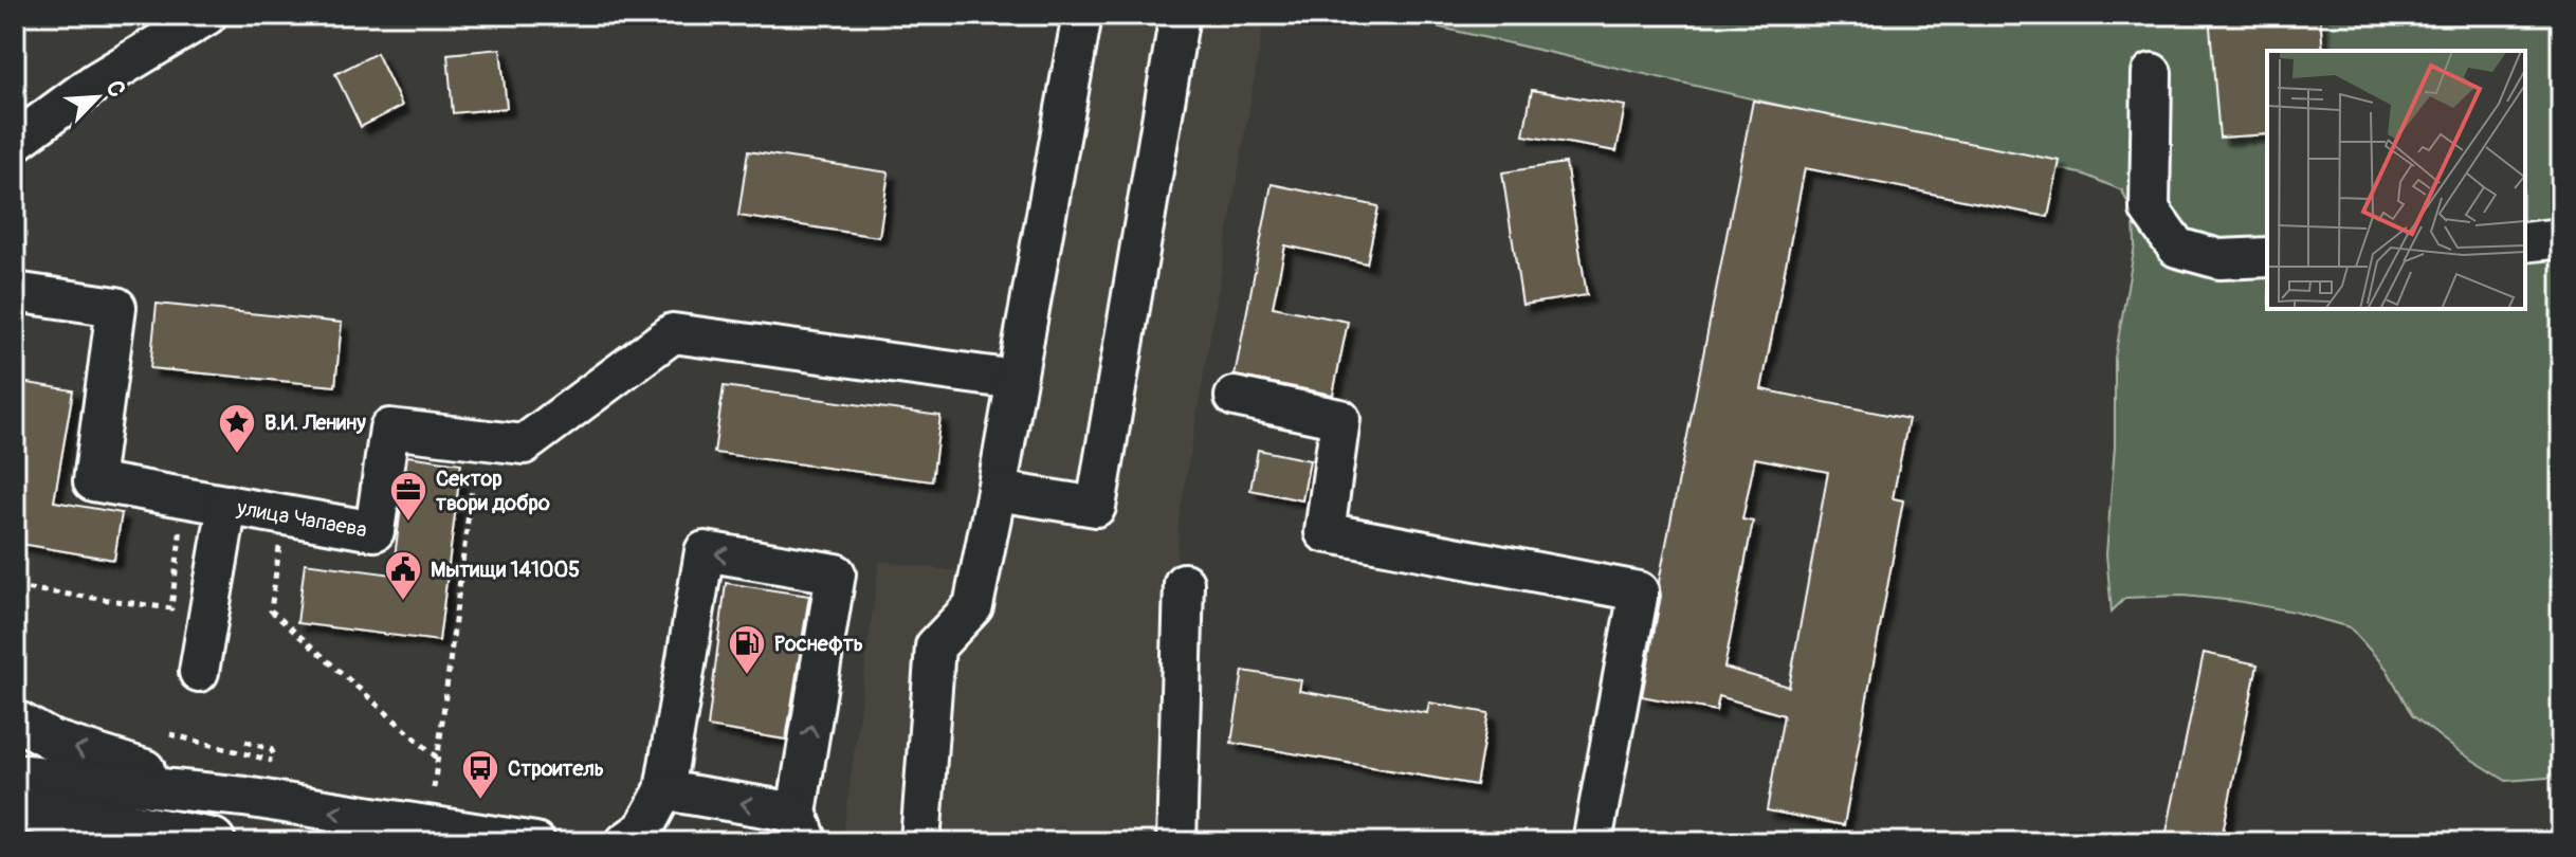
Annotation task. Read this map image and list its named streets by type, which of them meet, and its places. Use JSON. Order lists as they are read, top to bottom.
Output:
{
  "streets": {
    "street": ["улица Чапаева"]
  },
  "places": {
    "place": ["В.И. Ленину"],
    "office": ["Сектор твори добро"],
    "public building": ["Мытищи 141005"],
    "fuel station": ["Роснефть"],
    "bus stop": ["Строитель"]
  },
  "north": "top right"
}
